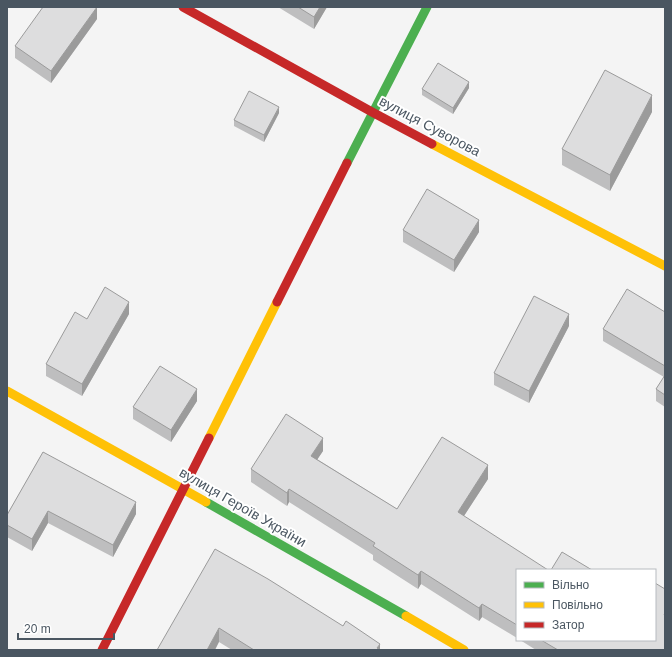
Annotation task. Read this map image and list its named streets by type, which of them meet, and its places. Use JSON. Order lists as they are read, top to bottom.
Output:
{
  "streets": {
    "street": ["вулиця Суворова", "вулиця Героїв України"]
  },
  "legend": ["Вільно", "Повільно", "Затор"],
  "scale_bar": "20 m"
}
